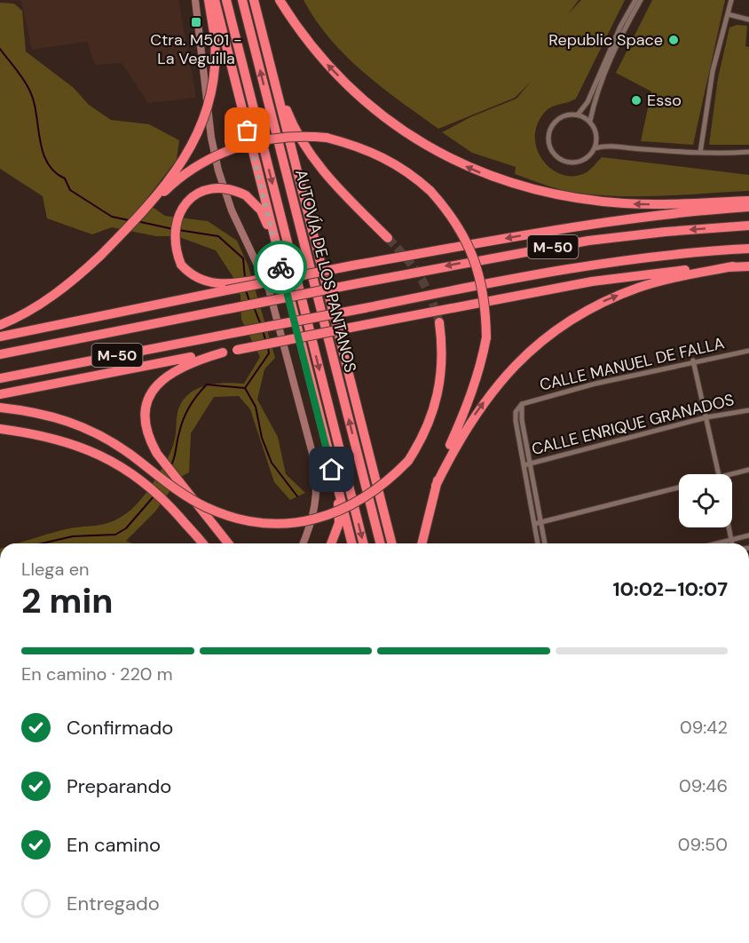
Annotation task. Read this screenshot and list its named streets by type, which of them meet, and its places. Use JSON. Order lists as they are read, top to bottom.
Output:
{
  "streets": {
    "highway": ["M-50", "AUTOVÍA DE LOS PANTANOS"],
    "street": ["CALLE MANUEL DE FALLA", "CALLE ENRIQUE GRANADOS"]
  },
  "crossings": [
    ["CALLE MANUEL DE FALLA", "CALLE ENRIQUE GRANADOS"]
  ],
  "places": {
    "transit": ["Ctra. M501 - La Veguilla"],
    "other": ["Republic Space", "Esso"]
  },
  "page": {
    "heading": ["2 min", "Llega en", "10:02–10:07"],
    "bar": "En camino · 220 m",
    "list": [
      ["Confirmado", "09:42"],
      ["Preparando", "09:46"],
      ["En camino", "09:50"],
      "Entregado"
    ]
  }
}
